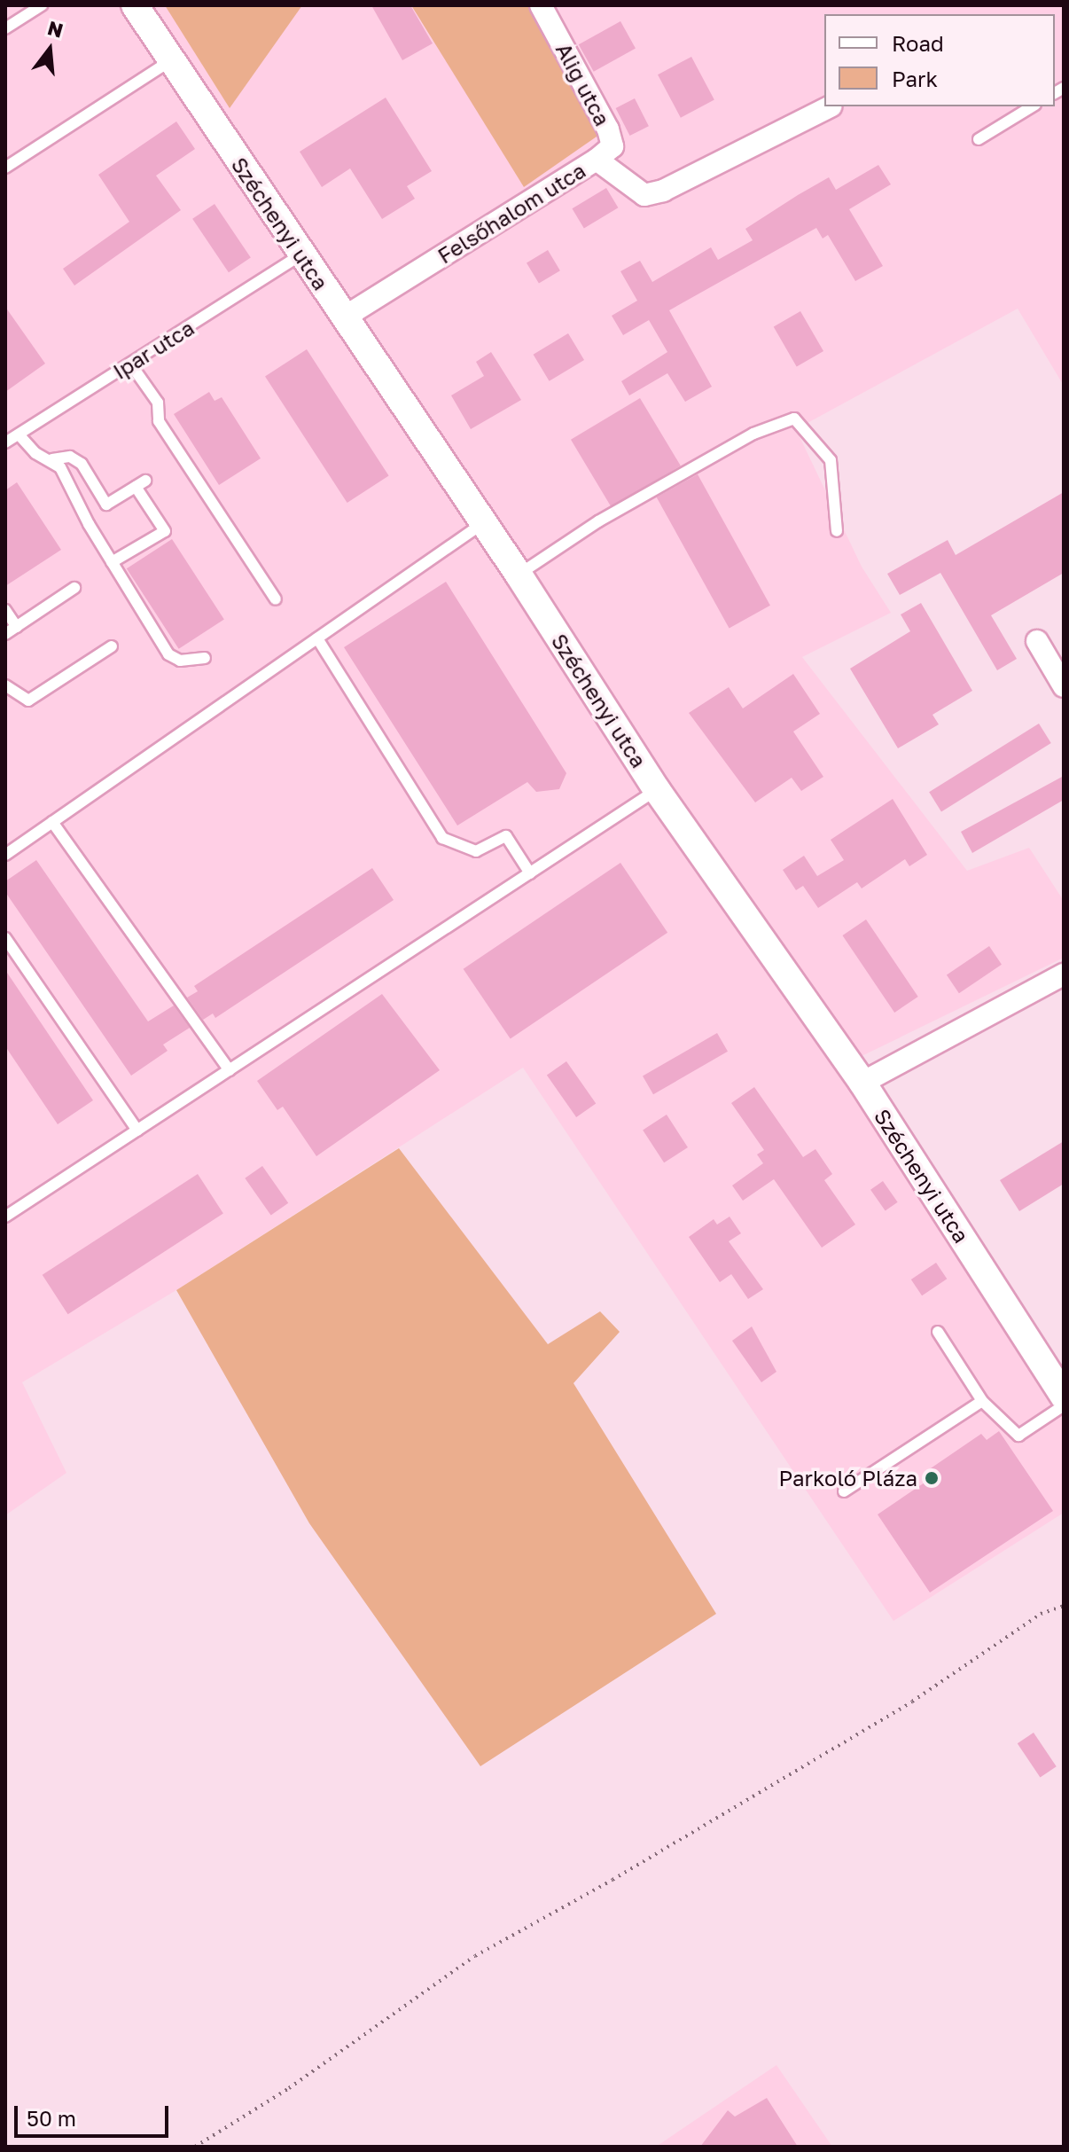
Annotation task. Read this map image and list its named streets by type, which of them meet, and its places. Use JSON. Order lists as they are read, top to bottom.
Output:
{
  "streets": {
    "street": ["Alig utca", "Felsőhalom utca", "Széchenyi utca"],
    "lane": ["Ipar utca"]
  },
  "crossings": [
    ["Alig utca", "Felsőhalom utca"],
    ["Felsőhalom utca", "Széchenyi utca"],
    ["Széchenyi utca", "Ipar utca"]
  ],
  "places": ["Parkoló Pláza"],
  "legend": ["Road", "Park"],
  "scale_bar": "50 m",
  "north": "top"
}
